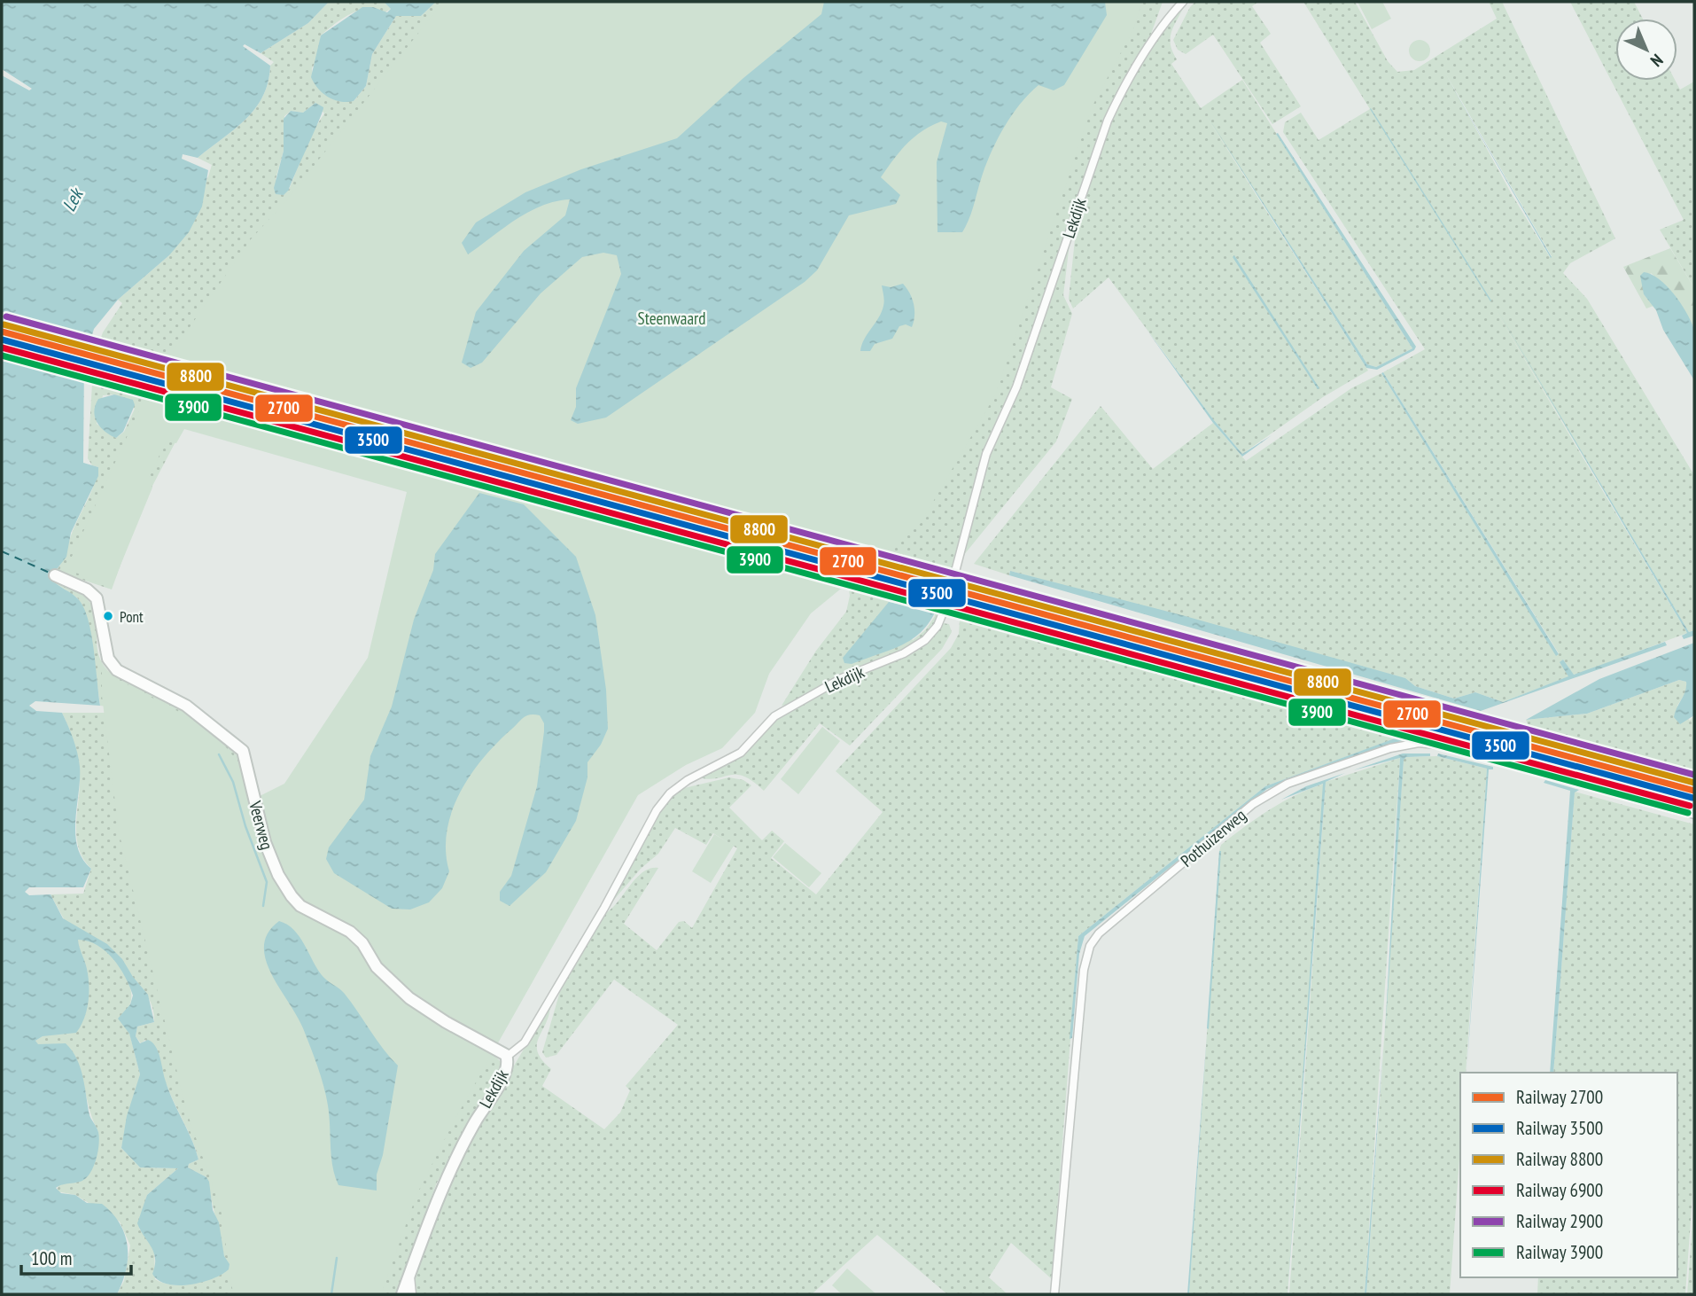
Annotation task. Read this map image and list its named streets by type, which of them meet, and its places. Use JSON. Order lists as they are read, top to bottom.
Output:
{
  "streets": {
    "street": ["Lekdijk", "Veerweg", "Pothuizerweg"]
  },
  "crossings": [
    ["Lekdijk", "Veerweg"]
  ],
  "water": ["Lek"],
  "parks": ["Steenwaard"],
  "places": ["Pont"],
  "lines": [
    "rail line 2900",
    "rail line 8800",
    "rail line 2700",
    "rail line 3500",
    "rail line 6900",
    "rail line 3900"
  ],
  "legend": [
    "Railway 2700",
    "Railway 3500",
    "Railway 8800",
    "Railway 6900",
    "Railway 2900",
    "Railway 3900"
  ],
  "scale_bar": "100 m",
  "north": "bottom right"
}
